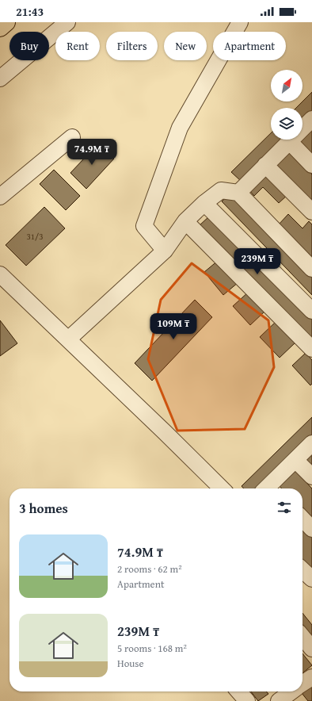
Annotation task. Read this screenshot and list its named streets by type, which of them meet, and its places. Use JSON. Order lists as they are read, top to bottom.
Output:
{
  "house_numbers": ["31/3"],
  "north": "top right",
  "page": {
    "status": "21:43",
    "chip": [
      "Buy",
      "Rent",
      "Filters",
      "New",
      "Apartment"
    ],
    "price": ["74.9M ₸", "239M ₸", "109M ₸"],
    "heading": "3 homes",
    "list": [
      {
        "name": "74.9M ₸",
        "note": "2 rooms · 62 m² · Apartment"
      },
      {
        "name": "239M ₸",
        "note": "5 rooms · 168 m² · House"
      }
    ]
  }
}
